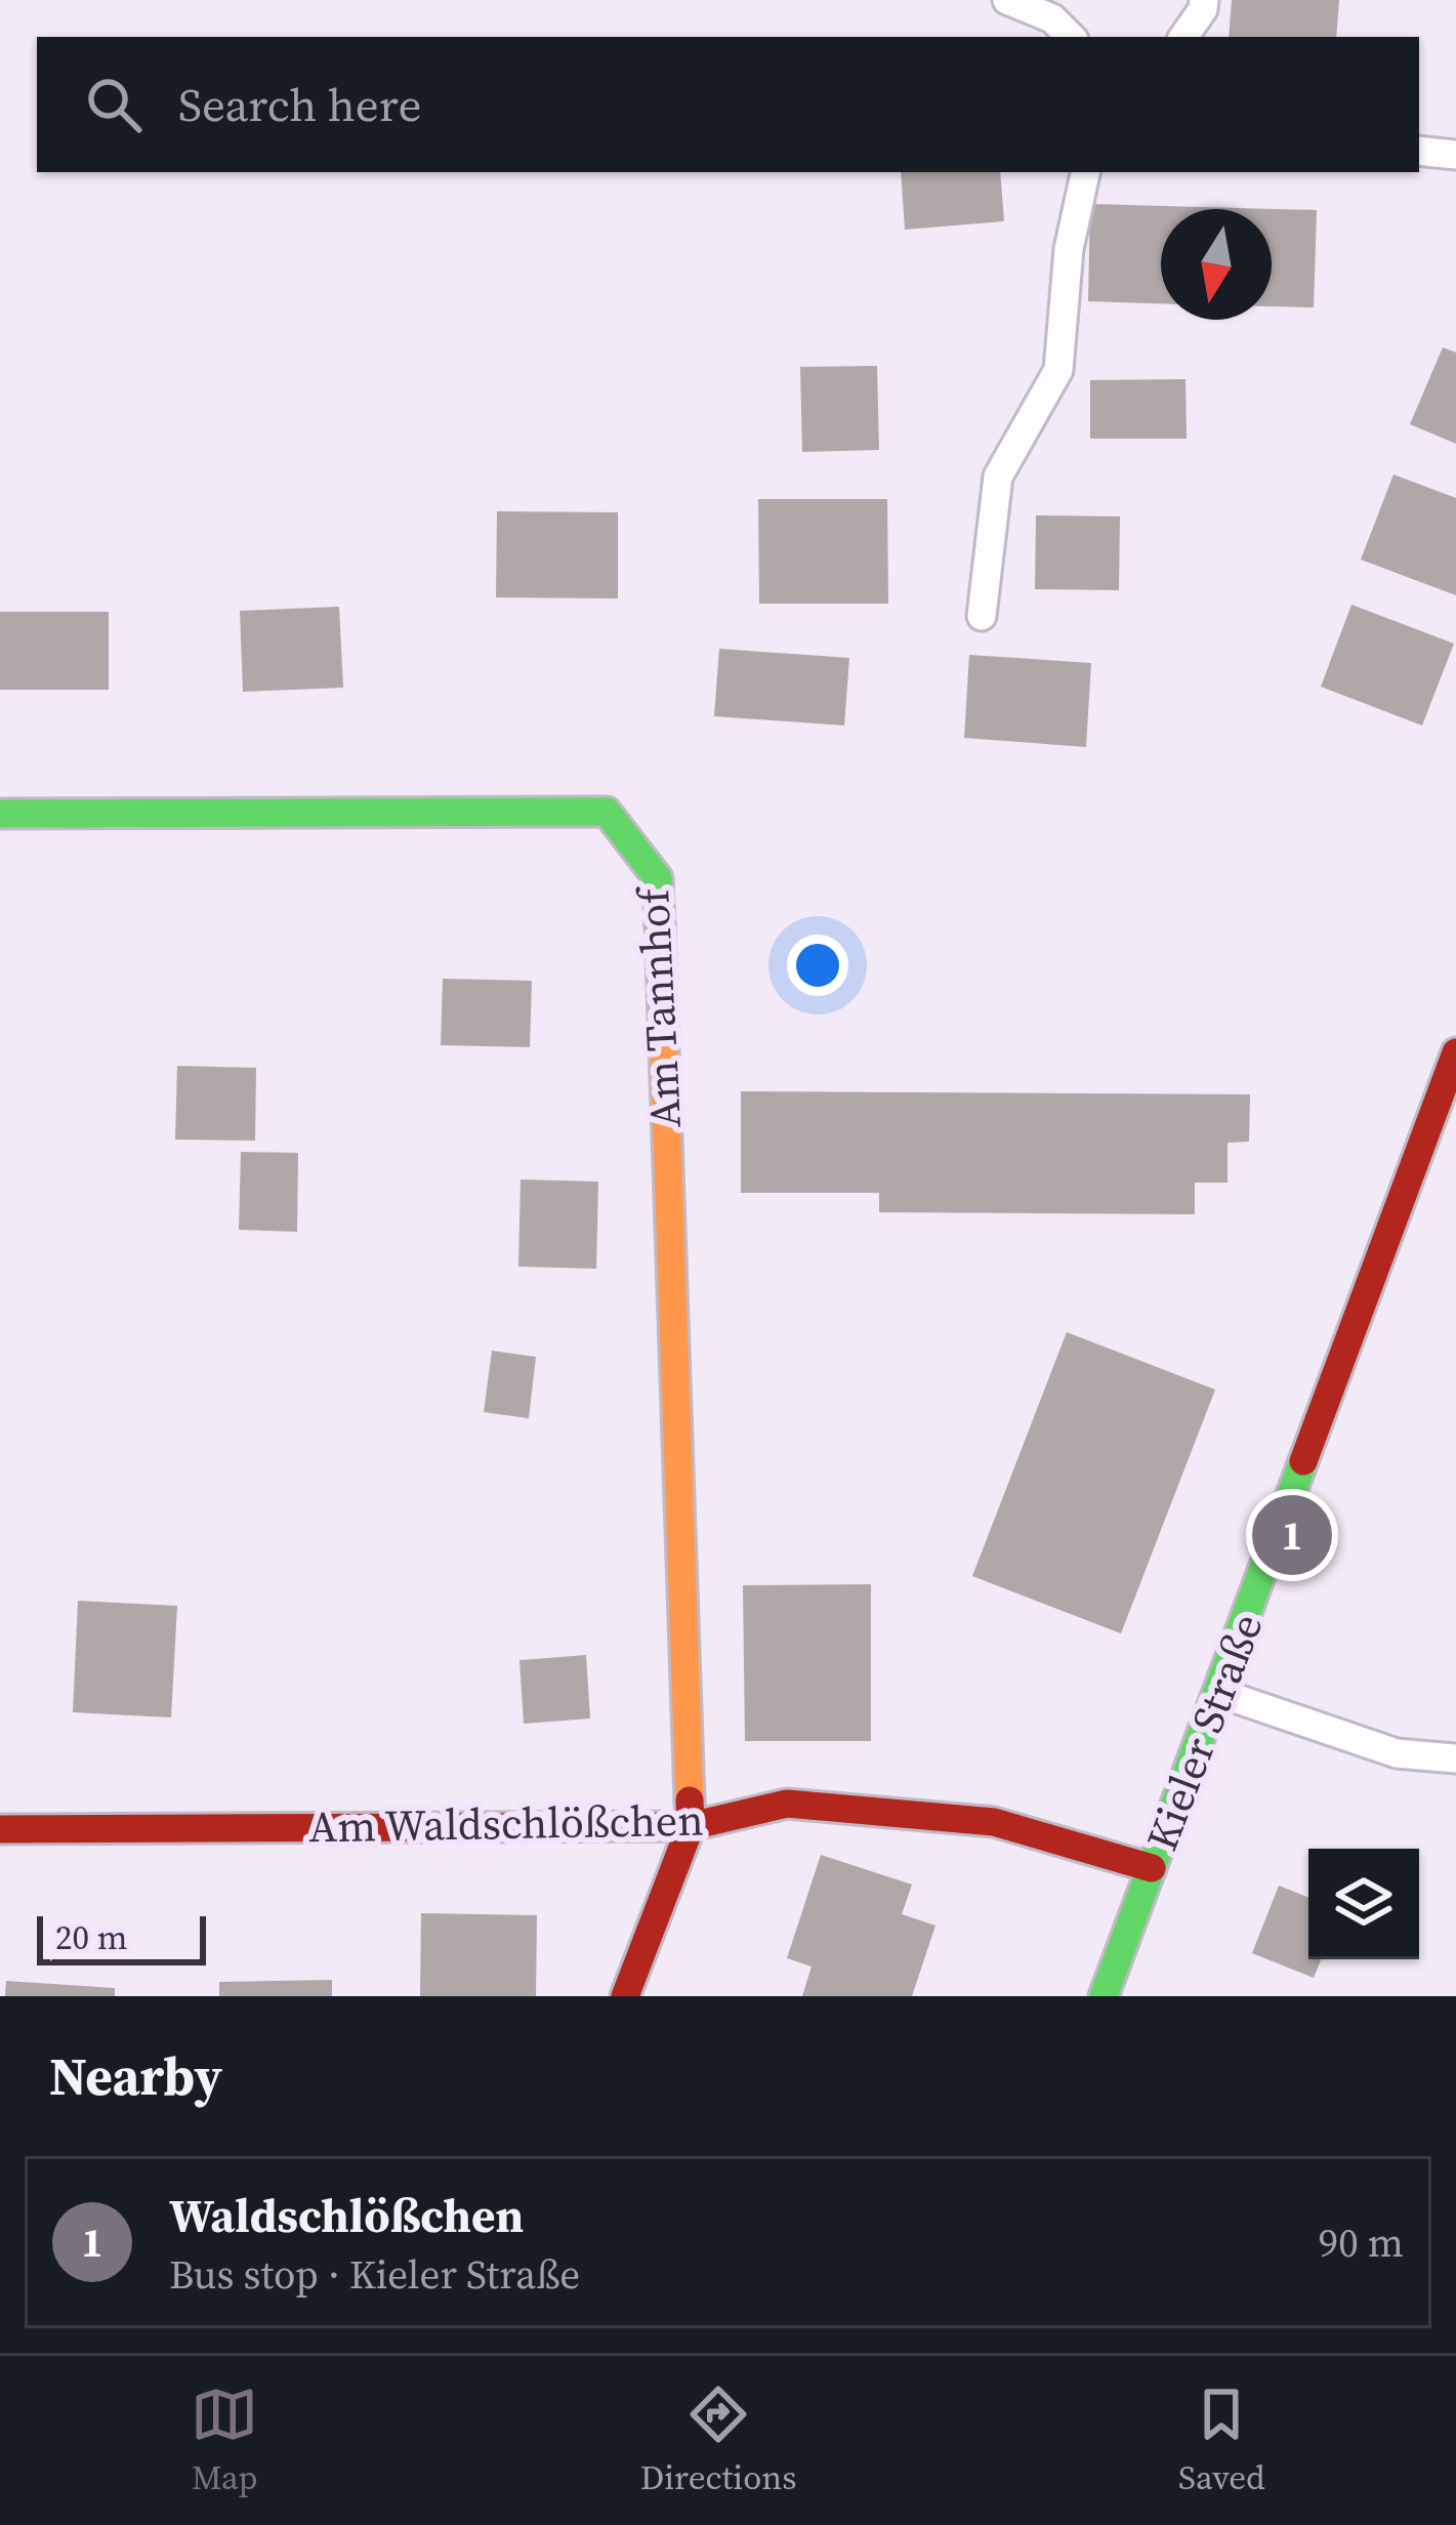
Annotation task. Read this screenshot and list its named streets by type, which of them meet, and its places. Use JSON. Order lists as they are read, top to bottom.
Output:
{
  "streets": {
    "street": ["Am Tannhof", "Kieler Straße", "Am Waldschlößchen"]
  },
  "crossings": [
    ["Am Tannhof", "Am Waldschlößchen"],
    ["Kieler Straße", "Am Waldschlößchen"]
  ],
  "scale_bar": "20 m",
  "north": "bottom",
  "page": {
    "search": "Search here",
    "pins": "1",
    "scale": "20 m",
    "heading": "Nearby",
    "list": [
      {
        "mark": "1",
        "name": "Waldschlößchen",
        "note": "Bus stop · Kieler Straße",
        "value": "90 m"
      }
    ],
    "nav": ["Map", "Directions", "Saved"]
  }
}
